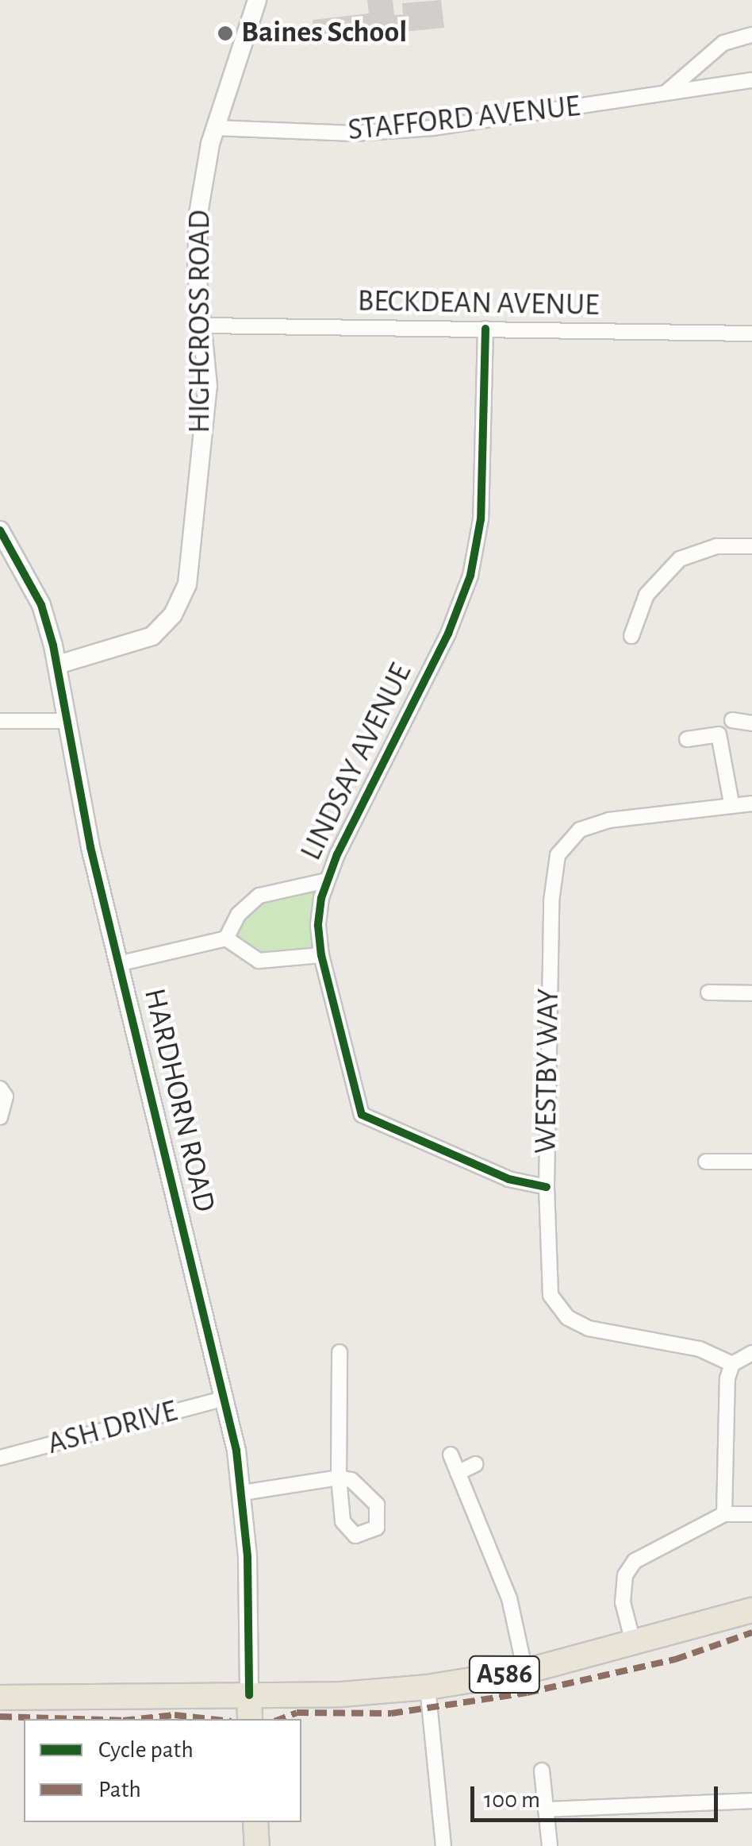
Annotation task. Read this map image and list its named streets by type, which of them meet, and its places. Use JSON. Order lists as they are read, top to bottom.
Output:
{
  "streets": {
    "main road": ["HARDHORN ROAD", "A586"],
    "street": [
      "STAFFORD AVENUE",
      "BECKDEAN AVENUE",
      "HIGHCROSS ROAD",
      "LINDSAY AVENUE",
      "WESTBY WAY",
      "ASH DRIVE"
    ]
  },
  "crossings": [
    ["STAFFORD AVENUE", "HIGHCROSS ROAD"],
    ["BECKDEAN AVENUE", "HIGHCROSS ROAD"],
    ["BECKDEAN AVENUE", "LINDSAY AVENUE"],
    ["HIGHCROSS ROAD", "HARDHORN ROAD"],
    ["LINDSAY AVENUE", "WESTBY WAY"],
    ["HARDHORN ROAD", "ASH DRIVE"],
    ["HARDHORN ROAD", "A586"]
  ],
  "places": ["Baines School"],
  "legend": ["Cycle path", "Path"],
  "scale_bar": "100 m"
}
